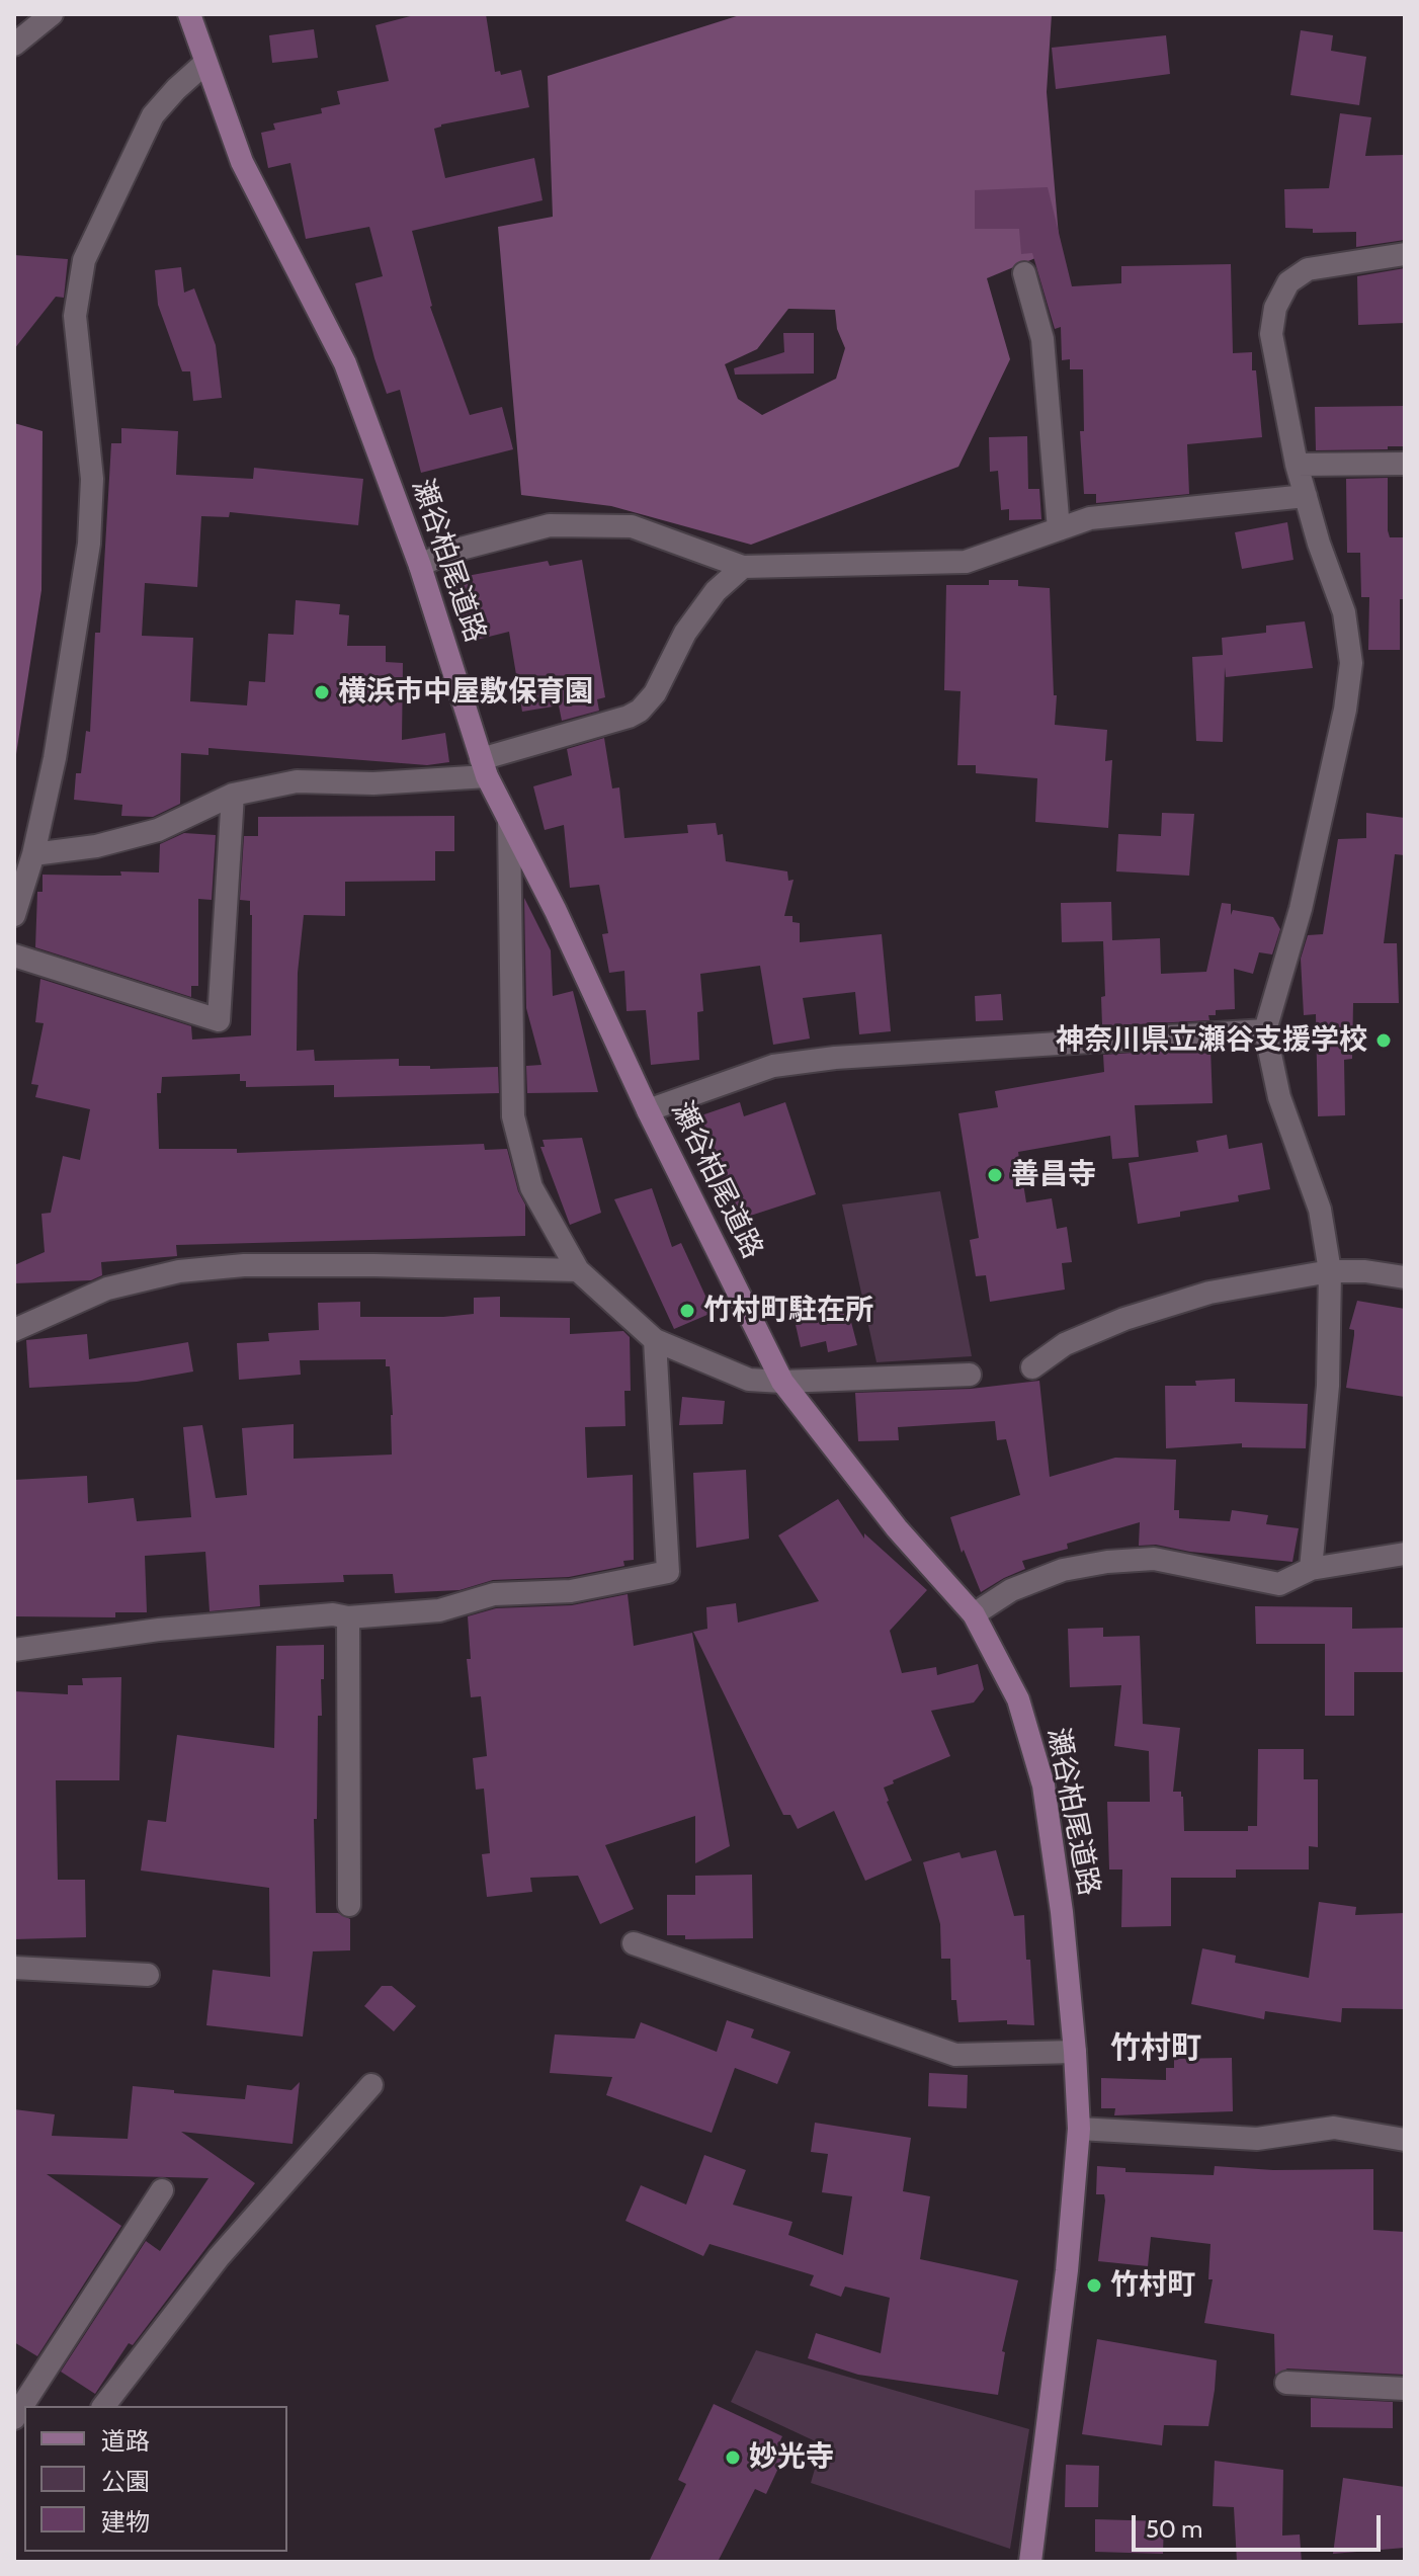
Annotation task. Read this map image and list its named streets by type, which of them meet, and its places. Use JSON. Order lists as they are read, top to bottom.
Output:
{
  "streets": {
    "main road": ["瀬谷柏尾道路"]
  },
  "districts": ["竹村町"],
  "places": [
    "横浜市中屋敷保育園",
    "神奈川県立瀬谷支援学校",
    "善昌寺",
    "竹村町駐在所",
    "竹村町",
    "妙光寺"
  ],
  "legend": ["道路", "公園", "建物"],
  "scale_bar": "50 m"
}
